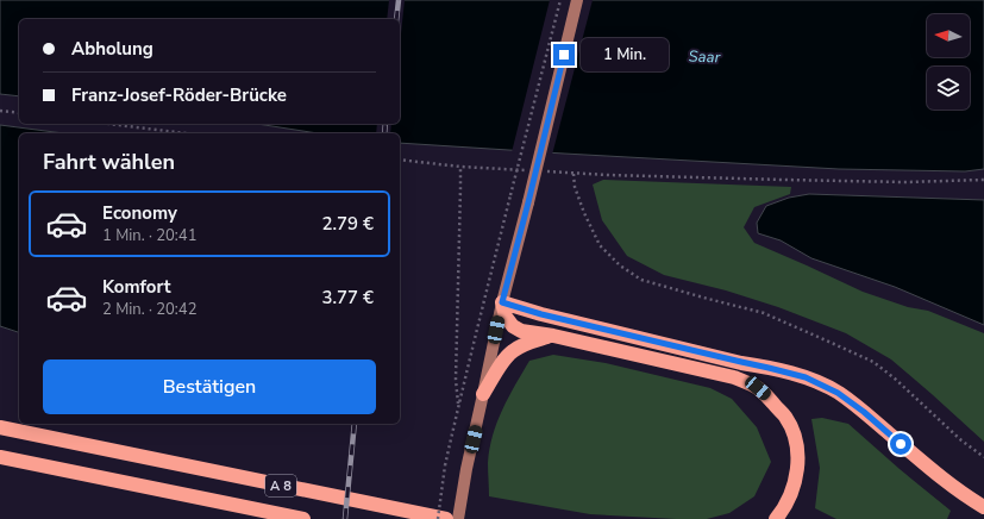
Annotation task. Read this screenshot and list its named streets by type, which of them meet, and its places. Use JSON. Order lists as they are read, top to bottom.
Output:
{
  "streets": {
    "highway": ["A 8"]
  },
  "water": ["Saar"],
  "north": "left",
  "page": {
    "banner": ["Abholung", "Franz-Josef-Röder-Brücke"],
    "bubble": "1 Min.",
    "heading": "Fahrt wählen",
    "list": [
      {
        "name": "Economy",
        "note": "1 Min. · 20:41",
        "value": "2.79 €"
      },
      {
        "name": "Komfort",
        "note": "2 Min. · 20:42",
        "value": "3.77 €"
      }
    ],
    "buttons": "Bestätigen"
  }
}
